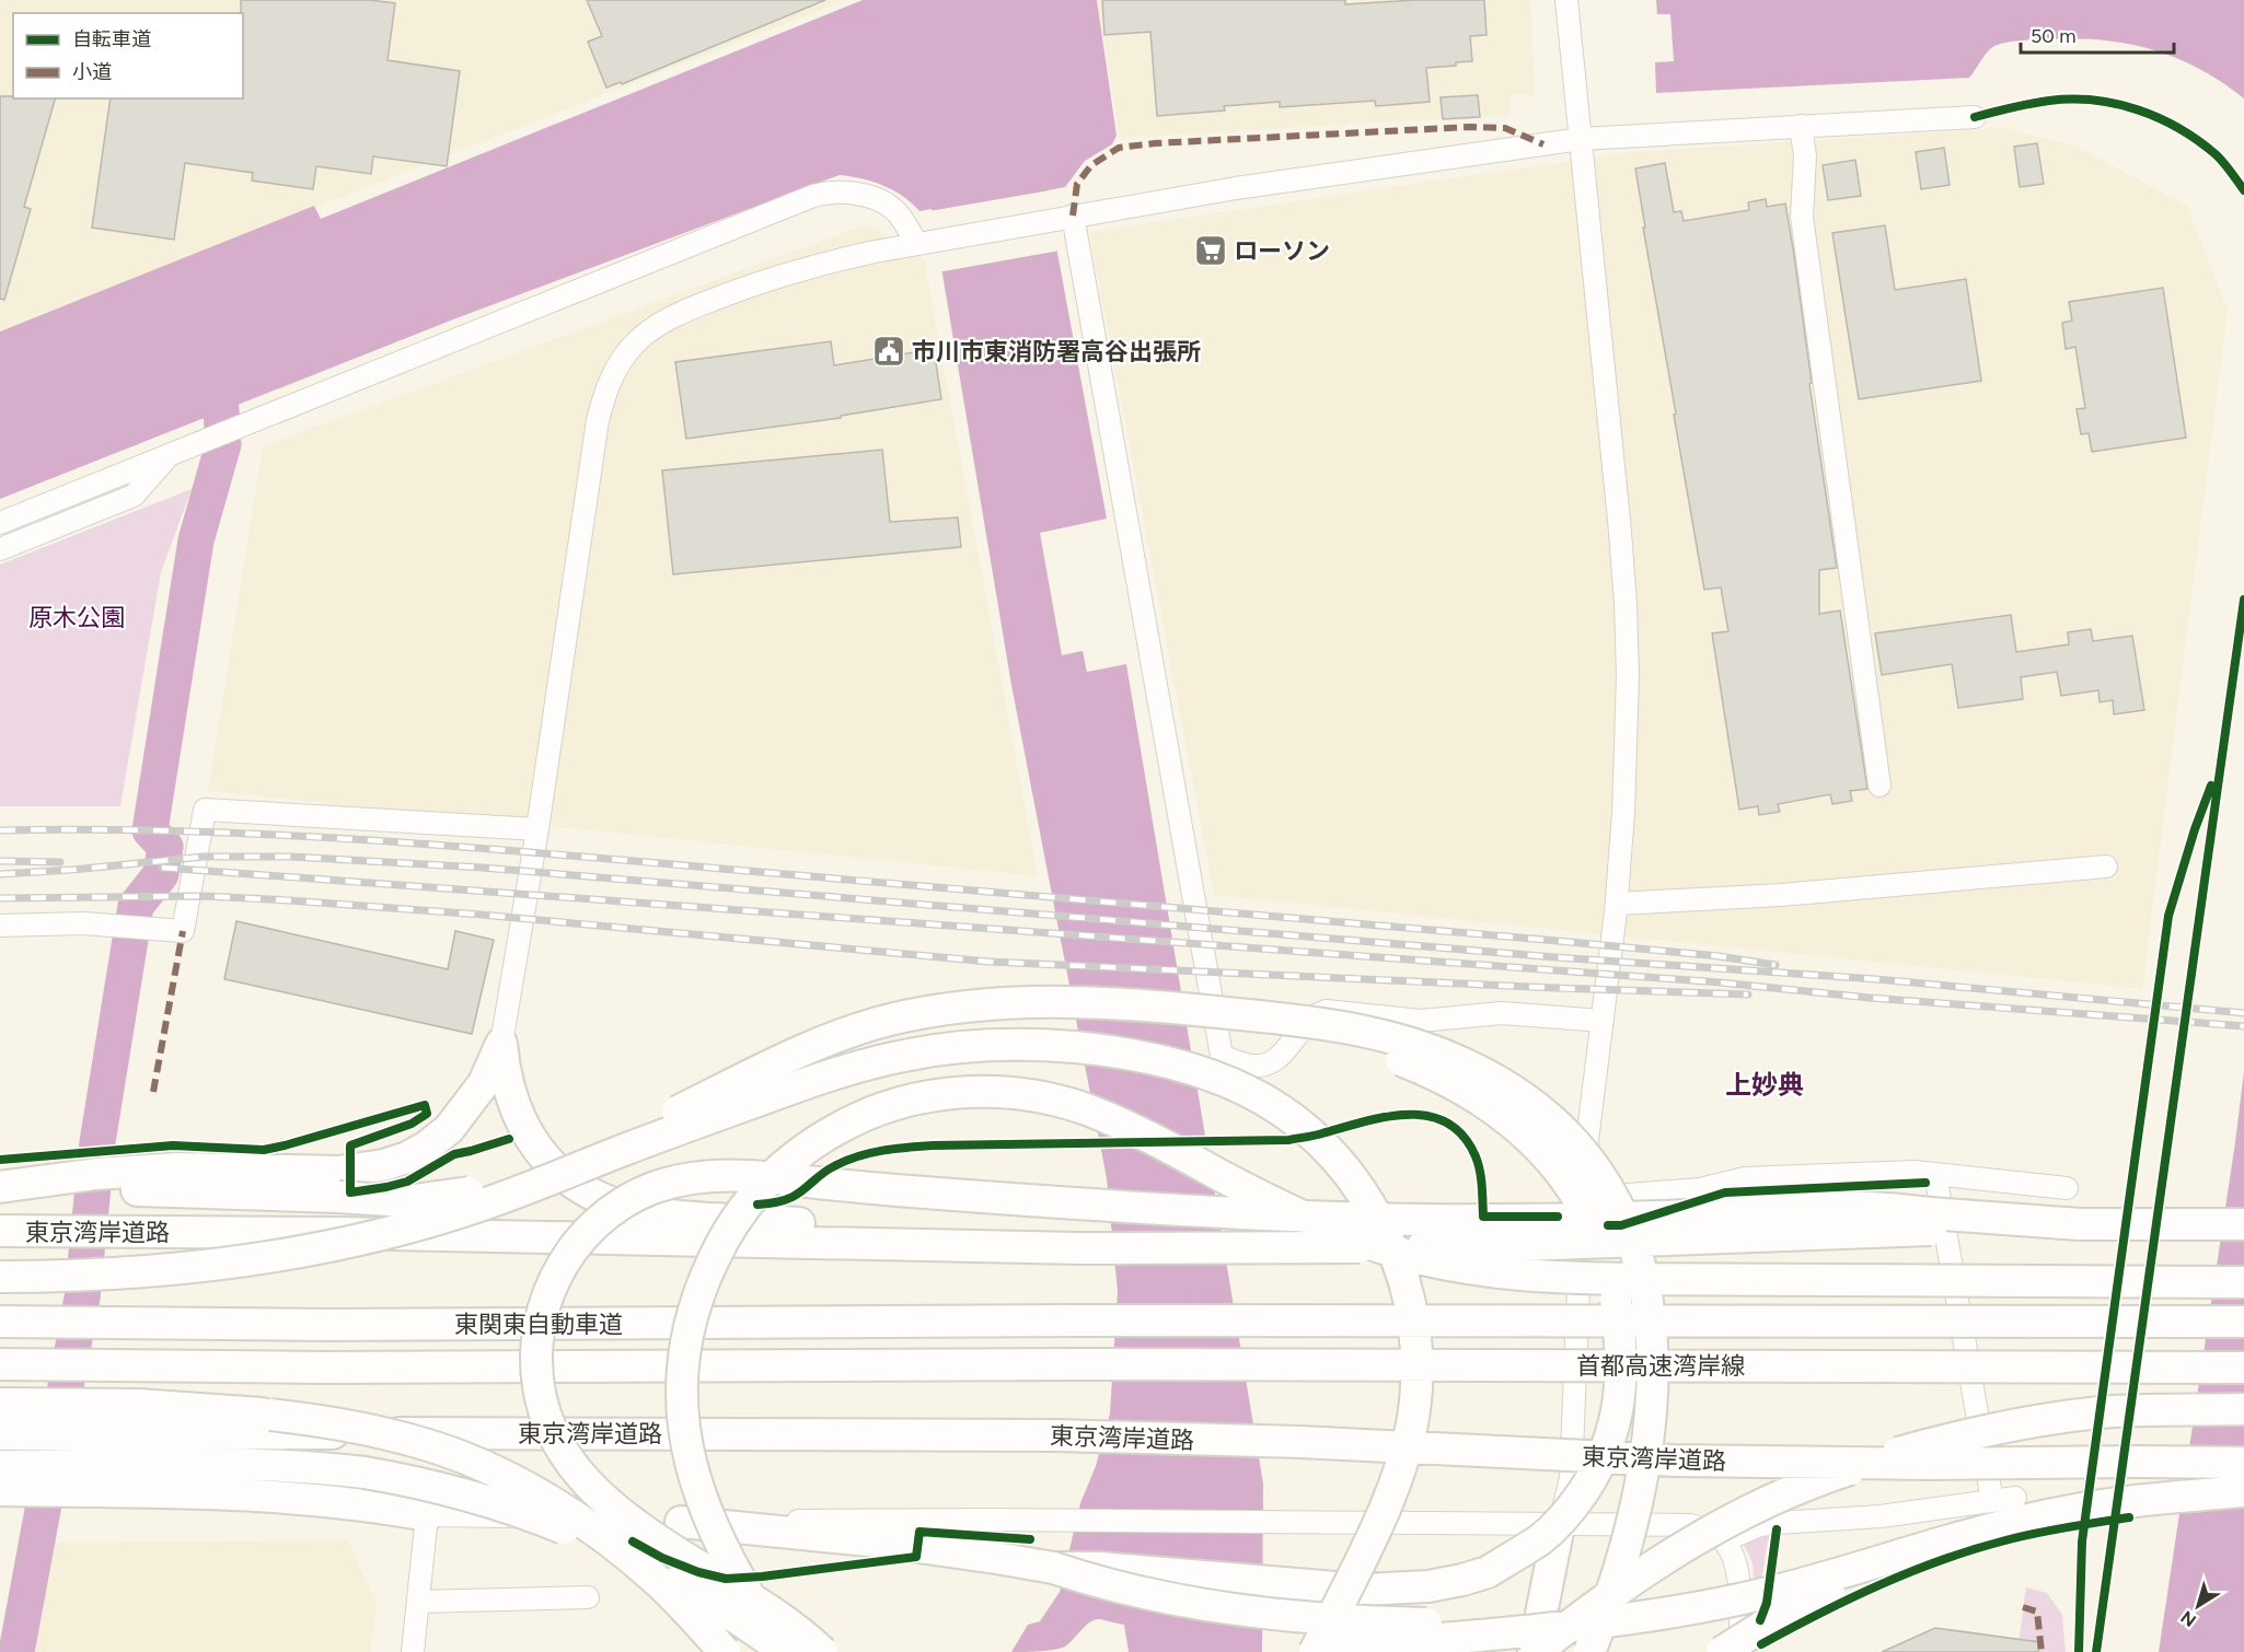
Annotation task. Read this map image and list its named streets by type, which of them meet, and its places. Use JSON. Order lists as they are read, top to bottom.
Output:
{
  "streets": {
    "highway": ["東京湾岸道路", "東関東自動車道", "首都高速湾岸線"]
  },
  "crossings": [
    ["東関東自動車道", "首都高速湾岸線"]
  ],
  "districts": ["上妙典"],
  "parks": ["原木公園"],
  "places": {
    "supermarket": ["ローソン"],
    "public building": ["市川市東消防署高谷出張所"]
  },
  "legend": ["自転車道", "小道"],
  "scale_bar": "50 m",
  "north": "bottom left"
}
